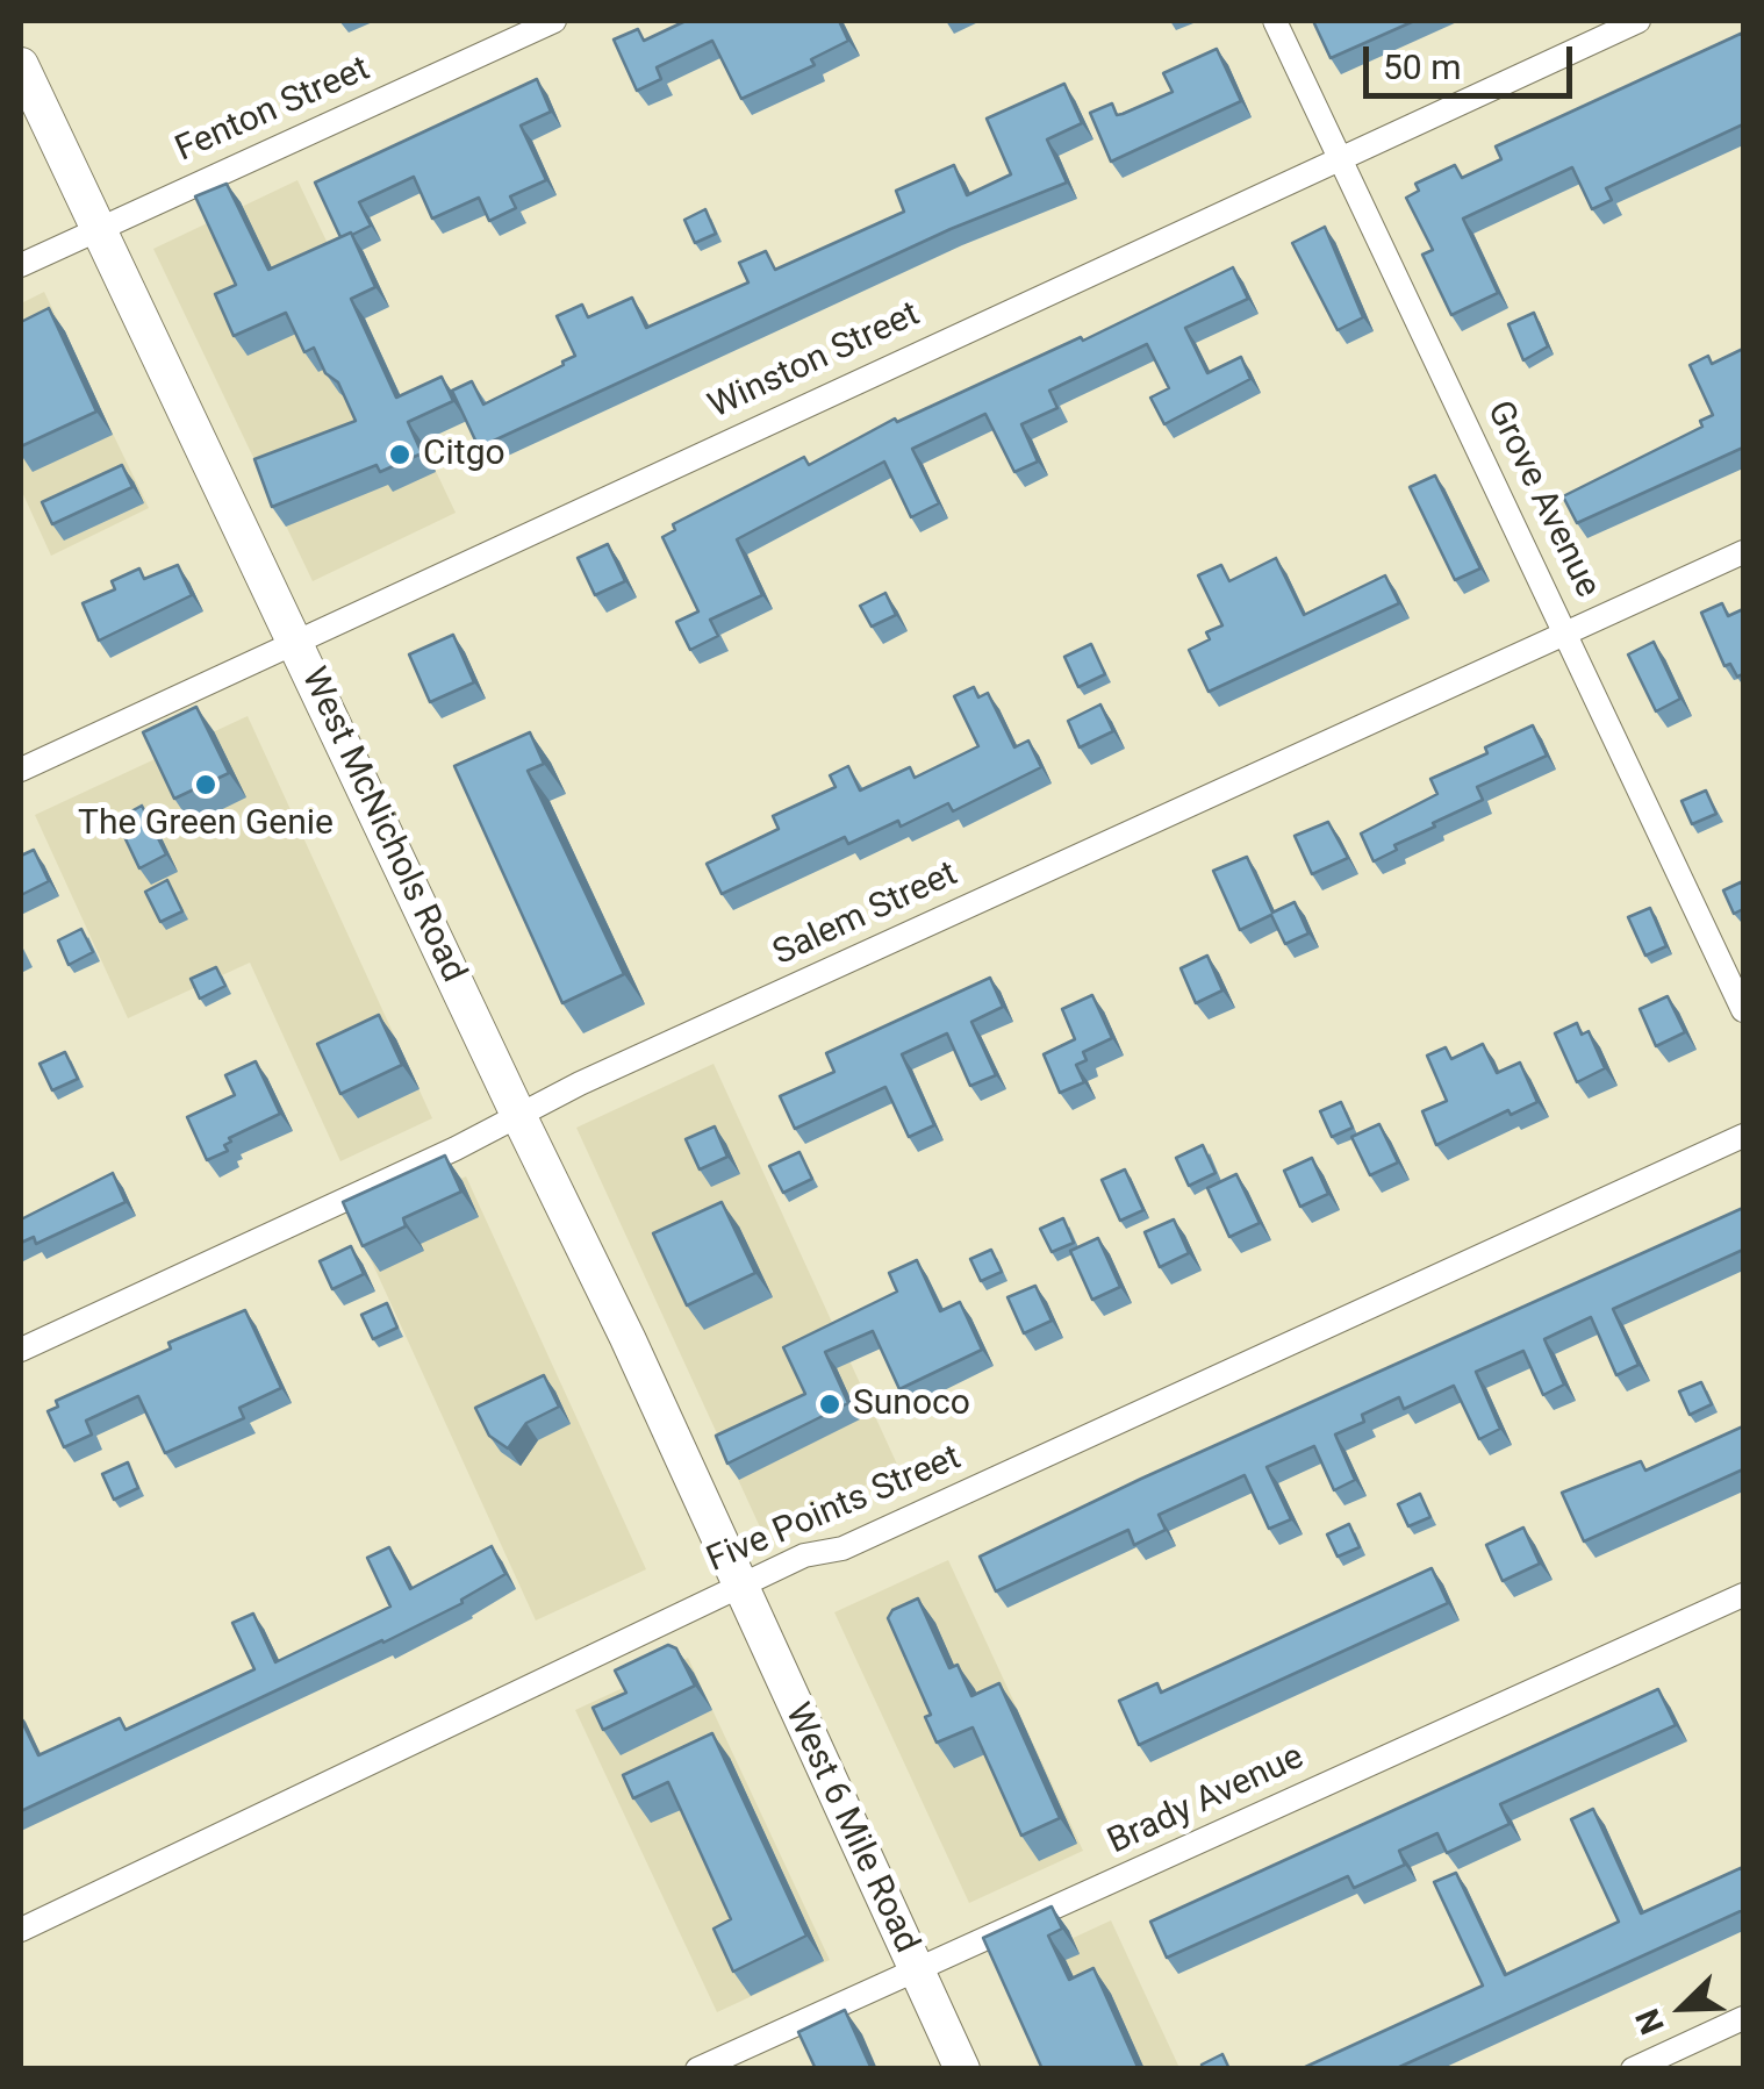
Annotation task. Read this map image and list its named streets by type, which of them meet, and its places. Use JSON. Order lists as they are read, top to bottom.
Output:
{
  "streets": {
    "main road": ["West McNichols Road", "West 6 Mile Road"],
    "street": [
      "Fenton Street",
      "Winston Street",
      "Grove Avenue",
      "Salem Street",
      "Five Points Street",
      "Brady Avenue"
    ]
  },
  "crossings": [
    ["Fenton Street", "West McNichols Road"],
    ["Winston Street", "Grove Avenue"],
    ["Winston Street", "West McNichols Road"],
    ["Grove Avenue", "Salem Street"],
    ["West McNichols Road", "Salem Street"],
    ["West McNichols Road", "Five Points Street"],
    ["West McNichols Road", "West 6 Mile Road"],
    ["Five Points Street", "West 6 Mile Road"],
    ["Brady Avenue", "West 6 Mile Road"]
  ],
  "places": ["Citgo", "The Green Genie", "Sunoco"],
  "scale_bar": "50 m",
  "north": "bottom left"
}
